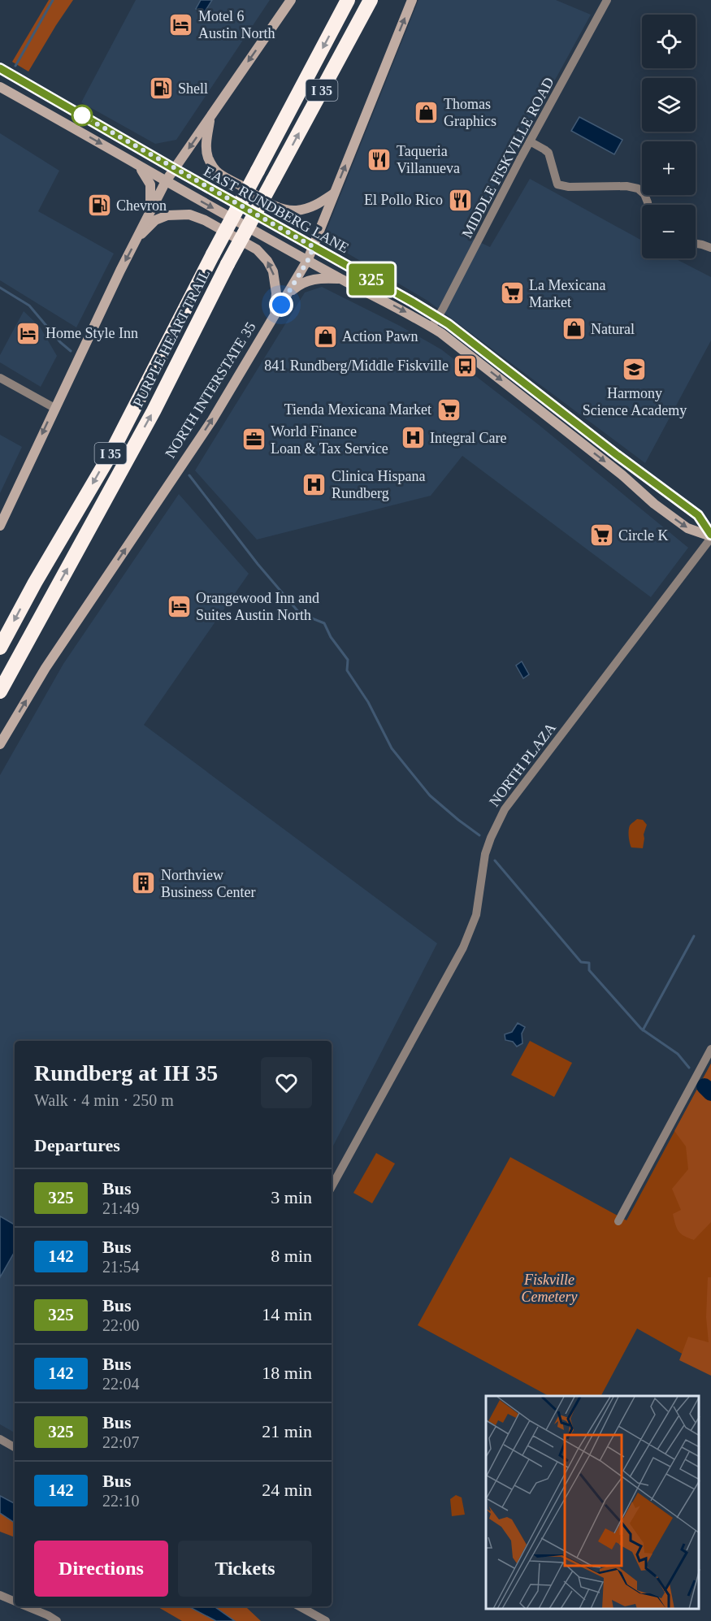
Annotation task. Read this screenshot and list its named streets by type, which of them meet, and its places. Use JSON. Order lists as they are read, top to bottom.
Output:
{
  "streets": {
    "highway": ["I 35", "PURPLE HEART TRAIL"],
    "main road": ["EAST RUNDBERG LANE", "NORTH INTERSTATE 35"],
    "street": ["MIDDLE FISKVILLE ROAD", "NORTH PLAZA"]
  },
  "crossings": [
    ["MIDDLE FISKVILLE ROAD", "EAST RUNDBERG LANE"],
    ["EAST RUNDBERG LANE", "NORTH INTERSTATE 35"],
    ["EAST RUNDBERG LANE", "NORTH PLAZA"]
  ],
  "one_way": ["NORTH INTERSTATE 35"],
  "parks": ["Fiskville Cemetery"],
  "places": {
    "hotel": ["Motel 6 Austin North", "Home Style Inn", "Orangewood Inn and Suites Austin North"],
    "fuel station": ["Shell", "Chevron"],
    "shop": ["Thomas Graphics", "Natural", "Action Pawn"],
    "restaurant": ["Taqueria Villanueva", "El Pollo Rico"],
    "supermarket": ["La Mexicana Market", "Tienda Mexicana Market", "Circle K"],
    "bus stop": ["841 Rundberg/Middle Fiskville"],
    "school or university": ["Harmony Science Academy"],
    "hospital": ["Integral Care", "Clinica Hispana Rundberg"],
    "office": ["World Finance Loan & Tax Service"],
    "building": ["Northview Business Center"]
  },
  "lines": ["bus line 325"],
  "page": {
    "on_map": "325",
    "map_buttons": ["+", "−"],
    "heading": [
      ["Rundberg at IH 35", "Walk · 4 min · 250 m"],
      "Departures"
    ],
    "list": [
      {
        "mark": "325",
        "name": "Bus",
        "note": "21:49",
        "value": "3 min"
      },
      {
        "mark": "142",
        "name": "Bus",
        "note": "21:54",
        "value": "8 min"
      },
      {
        "mark": "325",
        "name": "Bus",
        "note": "22:00",
        "value": "14 min"
      },
      {
        "mark": "142",
        "name": "Bus",
        "note": "22:04",
        "value": "18 min"
      },
      {
        "mark": "325",
        "name": "Bus",
        "note": "22:07",
        "value": "21 min"
      },
      {
        "mark": "142",
        "name": "Bus",
        "note": "22:10",
        "value": "24 min"
      }
    ],
    "buttons": ["Directions", "Tickets"]
  }
}
